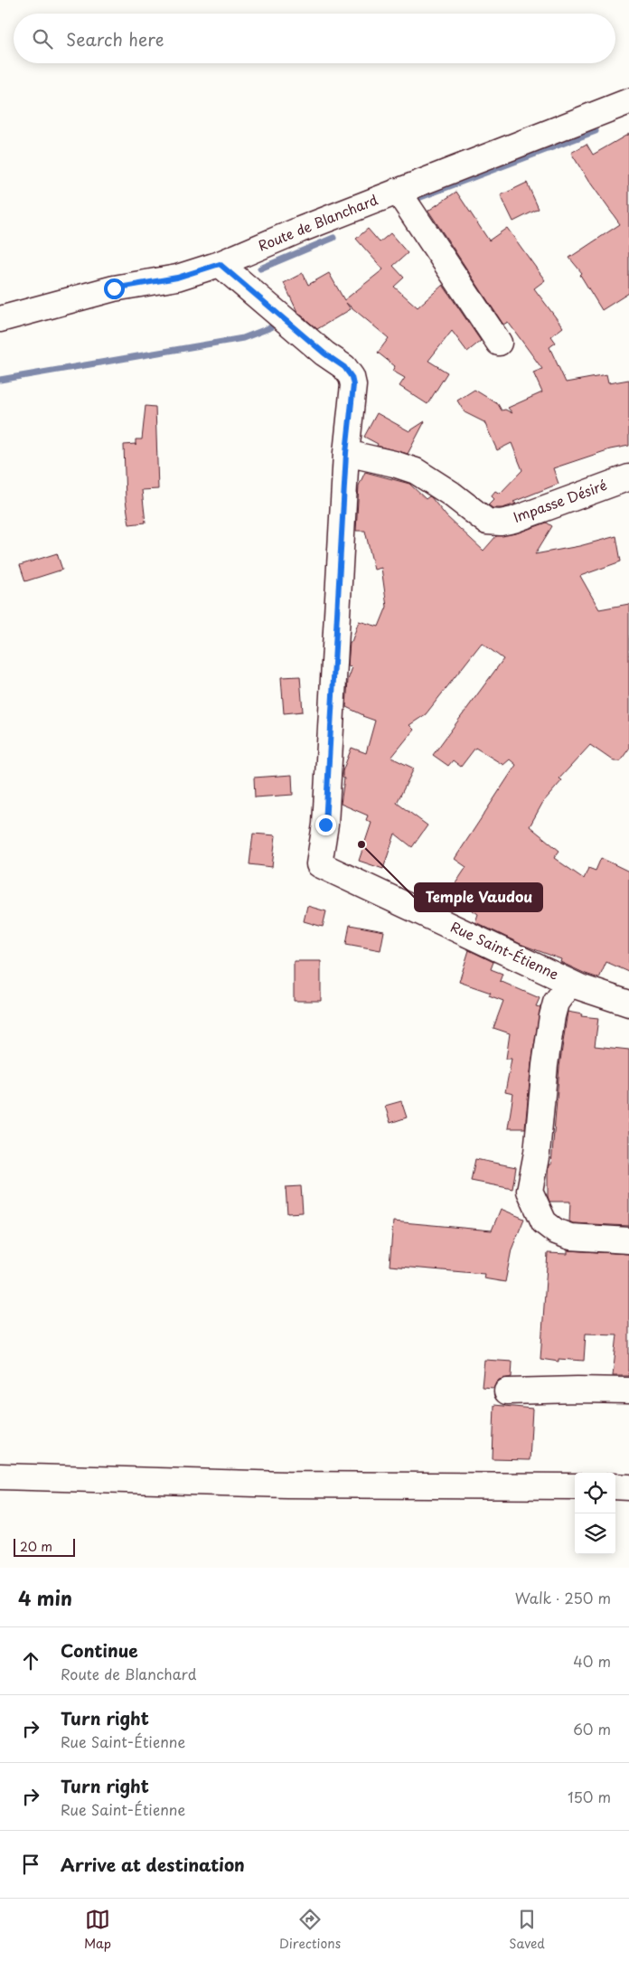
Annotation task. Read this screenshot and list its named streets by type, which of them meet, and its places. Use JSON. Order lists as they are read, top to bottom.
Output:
{
  "streets": {
    "street": ["Route de Blanchard", "Impasse Désiré", "Rue Saint-Étienne"]
  },
  "crossings": [
    ["Route de Blanchard", "Rue Saint-Étienne"],
    ["Impasse Désiré", "Rue Saint-Étienne"]
  ],
  "places": ["Temple Vaudou"],
  "scale_bar": "20 m",
  "page": {
    "search": "Search here",
    "scale": "20 m",
    "heading": ["4 min", "Walk · 250 m"],
    "list": [
      ["Continue", "Route de Blanchard", "40 m"],
      ["Turn right", "Rue Saint-Étienne", "60 m"],
      ["Turn right", "Rue Saint-Étienne", "150 m"],
      "Arrive at destination"
    ],
    "nav": ["Map", "Directions", "Saved"]
  }
}
